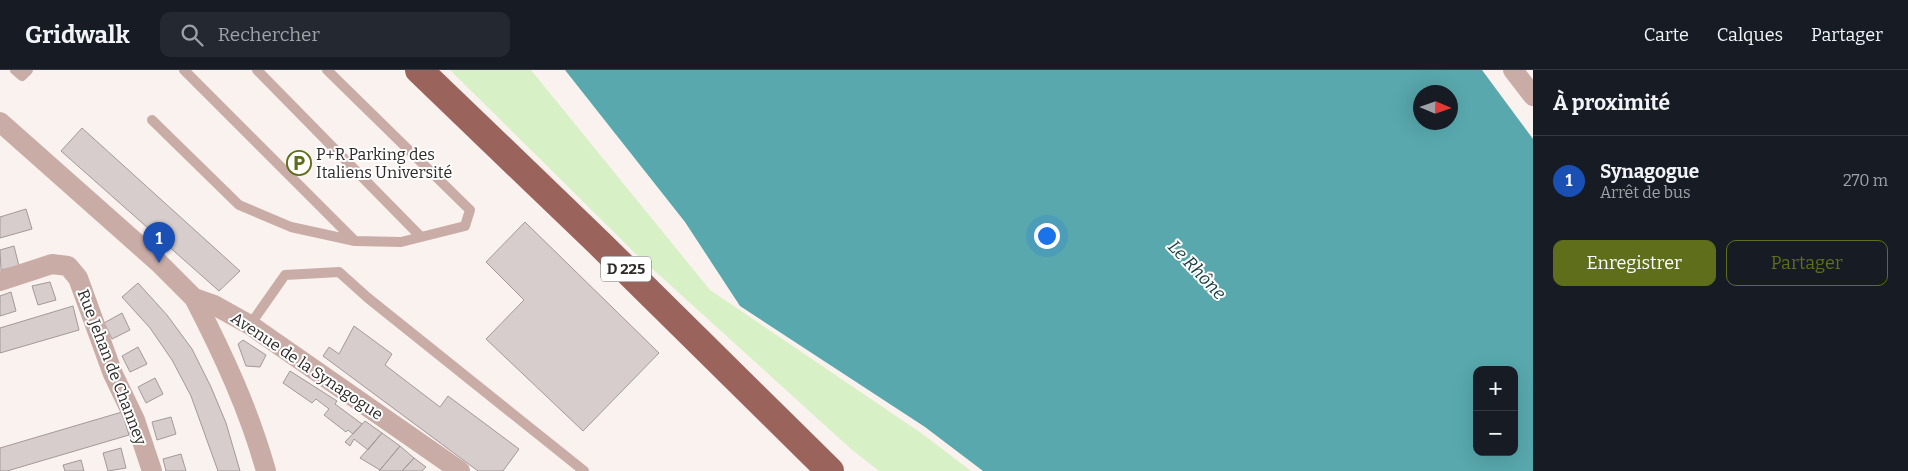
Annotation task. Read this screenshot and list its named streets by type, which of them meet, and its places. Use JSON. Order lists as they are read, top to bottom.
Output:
{
  "streets": {
    "highway": ["D 225"],
    "street": ["Avenue de la Synagogue", "Rue Jehan de Channey"]
  },
  "water": ["Le Rhône"],
  "places": {
    "parking": ["P+R Parking des Italiens Université"]
  },
  "north": "right",
  "page": {
    "header": "Gridwalk",
    "search": "Rechercher",
    "nav": ["Carte", "Calques", "Partager"],
    "heading": "À proximité",
    "list": [
      {
        "mark": "1",
        "name": "Synagogue",
        "note": "Arrêt de bus",
        "value": "270 m"
      }
    ],
    "pins": "1",
    "buttons": ["Enregistrer", "Partager"],
    "map_buttons": ["+", "−"]
  }
}
